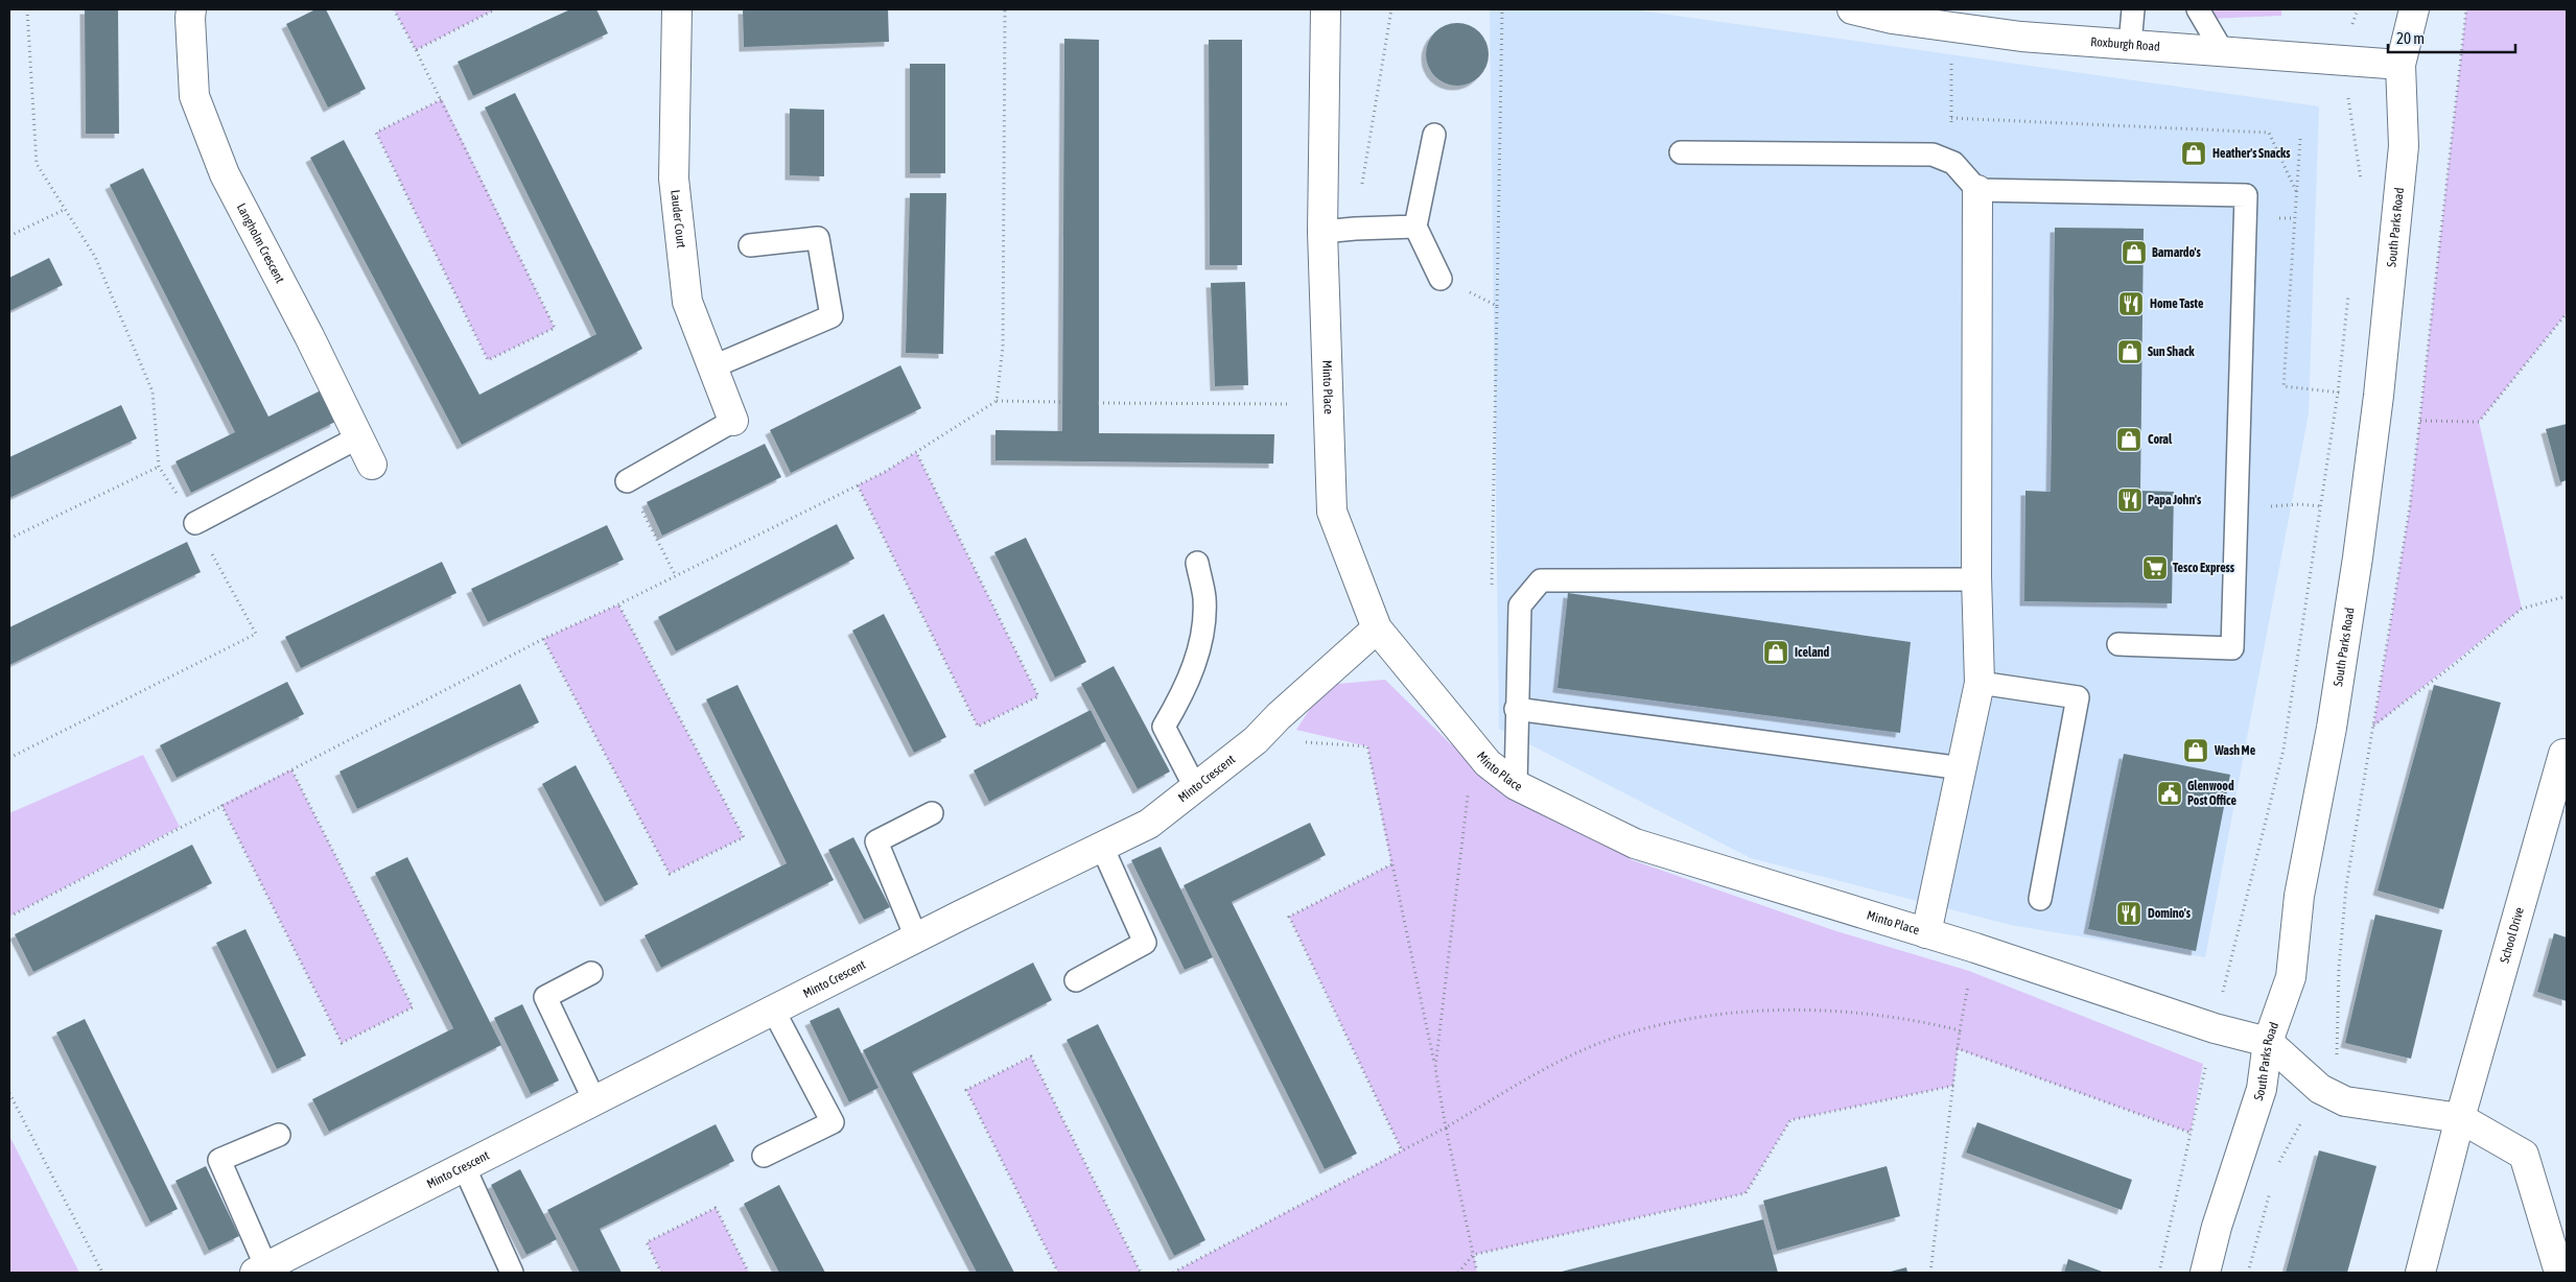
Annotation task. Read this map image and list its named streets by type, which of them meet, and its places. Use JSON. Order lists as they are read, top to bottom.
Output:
{
  "streets": {
    "street": [
      "Roxburgh Road",
      "Lauder Court",
      "South Parks Road",
      "Langholm Crescent",
      "Minto Place",
      "Minto Crescent",
      "School Drive"
    ]
  },
  "crossings": [
    ["Roxburgh Road", "South Parks Road"],
    ["South Parks Road", "Minto Place"],
    ["Minto Place", "Minto Crescent"]
  ],
  "places": {
    "shop": [
      "Heather's Snacks",
      "Barnardo's",
      "Sun Shack",
      "Coral",
      "Iceland",
      "Wash Me"
    ],
    "restaurant": ["Home Taste", "Papa John's", "Domino's"],
    "supermarket": ["Tesco Express"],
    "public building": ["Glenwood Post Office"]
  },
  "scale_bar": "20 m"
}
